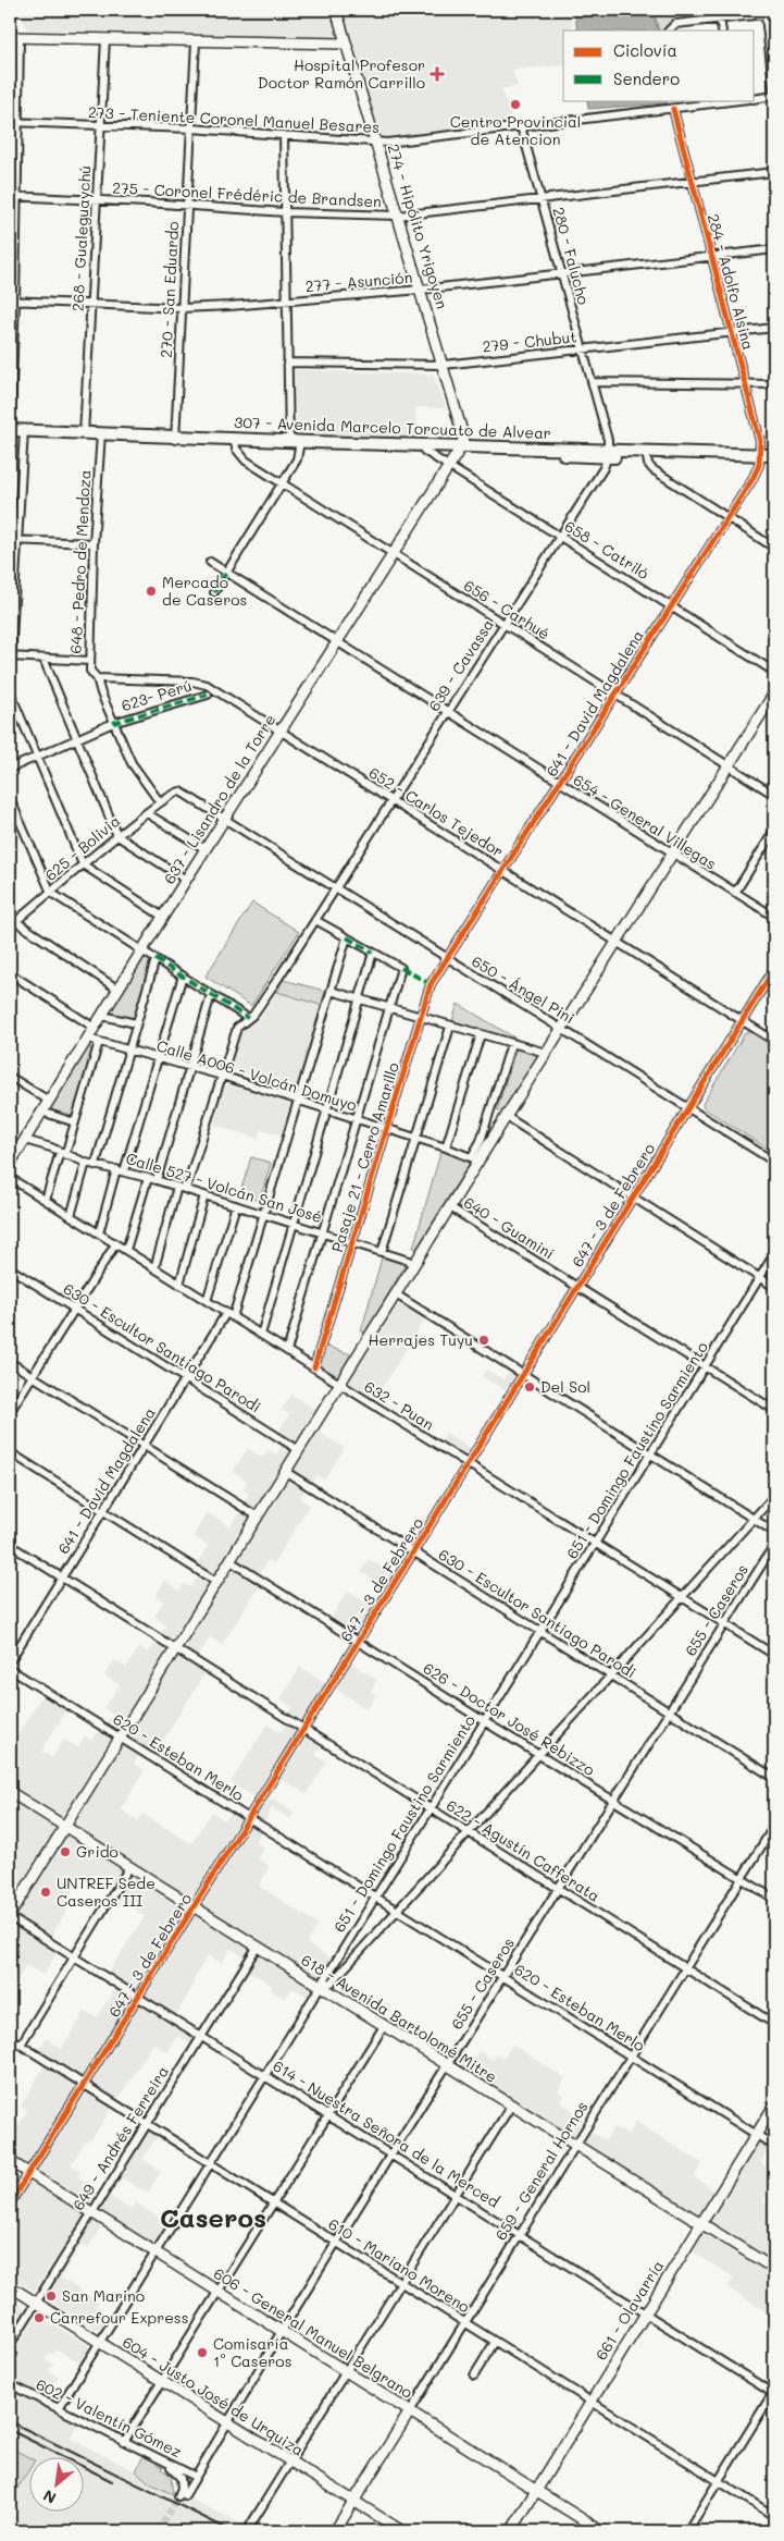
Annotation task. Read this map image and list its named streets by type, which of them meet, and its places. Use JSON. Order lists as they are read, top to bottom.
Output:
{
  "streets": {
    "main road": ["307 - Avenida Marcelo Torcuato de Alvear"],
    "street": [
      "273 - Teniente Coronel Manuel Besares",
      "275 - Coronel Frédéric de Brandsen",
      "274 - Hipólito Yrigoyen",
      "268 - Gualeguaychú",
      "280 - Falucho",
      "277 - Asunción",
      "284 - Adolfo Alsina",
      "270 - San Eduardo",
      "279 - Chubut",
      "658 - Catriló",
      "648 - Pedro de Mendoza",
      "656 - Carhué",
      "639 - Cavassa",
      "623- Perú",
      "641 - David Magdalena",
      "637 - Lisandro de la Torre",
      "652 - Carlos Tejedor",
      "654 - General Villegas",
      "625 - Bolivia",
      "650 - Ángel Pini",
      "Calle A006 - Volcán Domuyo",
      "Pasaje 21 - Cerro Amarillo",
      "Calle 527 - Volcán San José",
      "647 - 3 de Febrero",
      "640 - Guaminí",
      "630 - Escultor Santiago Parodi",
      "632 - Puan",
      "651 - Domingo Faustino Sarmiento",
      "655 - Caseros",
      "626 - Doctor José Rebizzo",
      "620 - Esteban Merlo",
      "622 - Agustín Cafferata",
      "618 - Avenida Bartolomé Mitre",
      "614 - Nuestra Señora de la Merced",
      "649 - Andrés Ferreira",
      "659 - General Hornos",
      "610 - Mariano Moreno",
      "661 - Olavarría",
      "606 - General Manuel Belgrano",
      "604 - Justo José de Urquiza",
      "602 - Valentín Gómez"
    ]
  },
  "crossings": [
    ["273 - Teniente Coronel Manuel Besares", "274 - Hipólito Yrigoyen"],
    ["273 - Teniente Coronel Manuel Besares", "268 - Gualeguaychú"],
    ["273 - Teniente Coronel Manuel Besares", "280 - Falucho"],
    ["273 - Teniente Coronel Manuel Besares", "284 - Adolfo Alsina"],
    ["273 - Teniente Coronel Manuel Besares", "270 - San Eduardo"],
    ["275 - Coronel Frédéric de Brandsen", "274 - Hipólito Yrigoyen"],
    ["275 - Coronel Frédéric de Brandsen", "268 - Gualeguaychú"],
    ["275 - Coronel Frédéric de Brandsen", "280 - Falucho"],
    ["275 - Coronel Frédéric de Brandsen", "284 - Adolfo Alsina"],
    ["275 - Coronel Frédéric de Brandsen", "270 - San Eduardo"],
    ["274 - Hipólito Yrigoyen", "277 - Asunción"],
    ["274 - Hipólito Yrigoyen", "279 - Chubut"],
    ["274 - Hipólito Yrigoyen", "307 - Avenida Marcelo Torcuato de Alvear"],
    ["274 - Hipólito Yrigoyen", "637 - Lisandro de la Torre"],
    ["268 - Gualeguaychú", "277 - Asunción"],
    ["268 - Gualeguaychú", "307 - Avenida Marcelo Torcuato de Alvear"],
    ["280 - Falucho", "277 - Asunción"],
    ["280 - Falucho", "279 - Chubut"],
    ["280 - Falucho", "307 - Avenida Marcelo Torcuato de Alvear"],
    ["280 - Falucho", "639 - Cavassa"],
    ["277 - Asunción", "284 - Adolfo Alsina"],
    ["277 - Asunción", "270 - San Eduardo"],
    ["284 - Adolfo Alsina", "279 - Chubut"],
    ["284 - Adolfo Alsina", "307 - Avenida Marcelo Torcuato de Alvear"],
    ["284 - Adolfo Alsina", "641 - David Magdalena"],
    ["270 - San Eduardo", "307 - Avenida Marcelo Torcuato de Alvear"],
    ["307 - Avenida Marcelo Torcuato de Alvear", "658 - Catriló"],
    ["307 - Avenida Marcelo Torcuato de Alvear", "648 - Pedro de Mendoza"],
    ["307 - Avenida Marcelo Torcuato de Alvear", "656 - Carhué"],
    ["307 - Avenida Marcelo Torcuato de Alvear", "639 - Cavassa"],
    ["307 - Avenida Marcelo Torcuato de Alvear", "641 - David Magdalena"],
    ["307 - Avenida Marcelo Torcuato de Alvear", "637 - Lisandro de la Torre"],
    ["658 - Catriló", "639 - Cavassa"],
    ["658 - Catriló", "641 - David Magdalena"],
    ["658 - Catriló", "637 - Lisandro de la Torre"],
    ["648 - Pedro de Mendoza", "623- Perú"],
    ["648 - Pedro de Mendoza", "652 - Carlos Tejedor"],
    ["648 - Pedro de Mendoza", "625 - Bolivia"],
    ["656 - Carhué", "639 - Cavassa"],
    ["656 - Carhué", "641 - David Magdalena"],
    ["656 - Carhué", "637 - Lisandro de la Torre"],
    ["639 - Cavassa", "652 - Carlos Tejedor"],
    ["639 - Cavassa", "654 - General Villegas"],
    ["639 - Cavassa", "650 - Ángel Pini"],
    ["639 - Cavassa", "Calle A006 - Volcán Domuyo"],
    ["639 - Cavassa", "Calle 527 - Volcán San José"],
    ["641 - David Magdalena", "652 - Carlos Tejedor"],
    ["641 - David Magdalena", "654 - General Villegas"],
    ["641 - David Magdalena", "650 - Ángel Pini"],
    ["641 - David Magdalena", "Calle A006 - Volcán Domuyo"],
    ["641 - David Magdalena", "Pasaje 21 - Cerro Amarillo"],
    ["641 - David Magdalena", "Calle 527 - Volcán San José"],
    ["641 - David Magdalena", "630 - Escultor Santiago Parodi"],
    ["641 - David Magdalena", "632 - Puan"],
    ["641 - David Magdalena", "622 - Agustín Cafferata"],
    ["637 - Lisandro de la Torre", "652 - Carlos Tejedor"],
    ["637 - Lisandro de la Torre", "654 - General Villegas"],
    ["637 - Lisandro de la Torre", "650 - Ángel Pini"],
    ["637 - Lisandro de la Torre", "Calle A006 - Volcán Domuyo"],
    ["637 - Lisandro de la Torre", "Calle 527 - Volcán San José"],
    ["652 - Carlos Tejedor", "647 - 3 de Febrero"],
    ["625 - Bolivia", "650 - Ángel Pini"],
    ["650 - Ángel Pini", "Pasaje 21 - Cerro Amarillo"],
    ["650 - Ángel Pini", "647 - 3 de Febrero"],
    ["Calle A006 - Volcán Domuyo", "Pasaje 21 - Cerro Amarillo"],
    ["Pasaje 21 - Cerro Amarillo", "Calle 527 - Volcán San José"],
    ["Pasaje 21 - Cerro Amarillo", "632 - Puan"],
    ["647 - 3 de Febrero", "640 - Guaminí"],
    ["647 - 3 de Febrero", "630 - Escultor Santiago Parodi"],
    ["647 - 3 de Febrero", "632 - Puan"],
    ["647 - 3 de Febrero", "626 - Doctor José Rebizzo"],
    ["647 - 3 de Febrero", "620 - Esteban Merlo"],
    ["647 - 3 de Febrero", "622 - Agustín Cafferata"],
    ["647 - 3 de Febrero", "618 - Avenida Bartolomé Mitre"],
    ["647 - 3 de Febrero", "614 - Nuestra Señora de la Merced"],
    ["647 - 3 de Febrero", "610 - Mariano Moreno"],
    ["647 - 3 de Febrero", "606 - General Manuel Belgrano"],
    ["640 - Guaminí", "651 - Domingo Faustino Sarmiento"],
    ["630 - Escultor Santiago Parodi", "651 - Domingo Faustino Sarmiento"],
    ["630 - Escultor Santiago Parodi", "655 - Caseros"],
    ["632 - Puan", "651 - Domingo Faustino Sarmiento"],
    ["632 - Puan", "655 - Caseros"],
    ["651 - Domingo Faustino Sarmiento", "626 - Doctor José Rebizzo"],
    ["651 - Domingo Faustino Sarmiento", "620 - Esteban Merlo"],
    ["651 - Domingo Faustino Sarmiento", "622 - Agustín Cafferata"],
    ["651 - Domingo Faustino Sarmiento", "618 - Avenida Bartolomé Mitre"],
    ["651 - Domingo Faustino Sarmiento", "614 - Nuestra Señora de la Merced"],
    ["651 - Domingo Faustino Sarmiento", "610 - Mariano Moreno"],
    ["651 - Domingo Faustino Sarmiento", "606 - General Manuel Belgrano"],
    ["651 - Domingo Faustino Sarmiento", "604 - Justo José de Urquiza"],
    ["651 - Domingo Faustino Sarmiento", "602 - Valentín Gómez"],
    ["655 - Caseros", "626 - Doctor José Rebizzo"],
    ["655 - Caseros", "620 - Esteban Merlo"],
    ["655 - Caseros", "622 - Agustín Cafferata"],
    ["655 - Caseros", "618 - Avenida Bartolomé Mitre"],
    ["655 - Caseros", "614 - Nuestra Señora de la Merced"],
    ["655 - Caseros", "610 - Mariano Moreno"],
    ["655 - Caseros", "606 - General Manuel Belgrano"],
    ["655 - Caseros", "604 - Justo José de Urquiza"],
    ["655 - Caseros", "602 - Valentín Gómez"],
    ["626 - Doctor José Rebizzo", "659 - General Hornos"],
    ["620 - Esteban Merlo", "659 - General Hornos"],
    ["620 - Esteban Merlo", "661 - Olavarría"],
    ["622 - Agustín Cafferata", "659 - General Hornos"],
    ["618 - Avenida Bartolomé Mitre", "649 - Andrés Ferreira"],
    ["618 - Avenida Bartolomé Mitre", "659 - General Hornos"],
    ["618 - Avenida Bartolomé Mitre", "661 - Olavarría"],
    ["614 - Nuestra Señora de la Merced", "649 - Andrés Ferreira"],
    ["614 - Nuestra Señora de la Merced", "659 - General Hornos"],
    ["614 - Nuestra Señora de la Merced", "661 - Olavarría"],
    ["649 - Andrés Ferreira", "610 - Mariano Moreno"],
    ["649 - Andrés Ferreira", "606 - General Manuel Belgrano"],
    ["649 - Andrés Ferreira", "604 - Justo José de Urquiza"],
    ["659 - General Hornos", "610 - Mariano Moreno"],
    ["659 - General Hornos", "606 - General Manuel Belgrano"],
    ["659 - General Hornos", "604 - Justo José de Urquiza"],
    ["610 - Mariano Moreno", "661 - Olavarría"],
    ["661 - Olavarría", "606 - General Manuel Belgrano"]
  ],
  "districts": ["Caseros"],
  "places": {
    "health": ["Hospital Profesor Doctor Ramón Carrillo"],
    "other": [
      "Centro Provincial de Atencion",
      "Mercado de Caseros",
      "Herrajes Tuyu",
      "Del Sol",
      "Grido",
      "UNTREF Sede Caseros III",
      "San Marino",
      "Carrefour Express",
      "Comisaría 1° Caseros"
    ]
  },
  "legend": ["Ciclovía", "Sendero"],
  "north": "bottom left"
}
